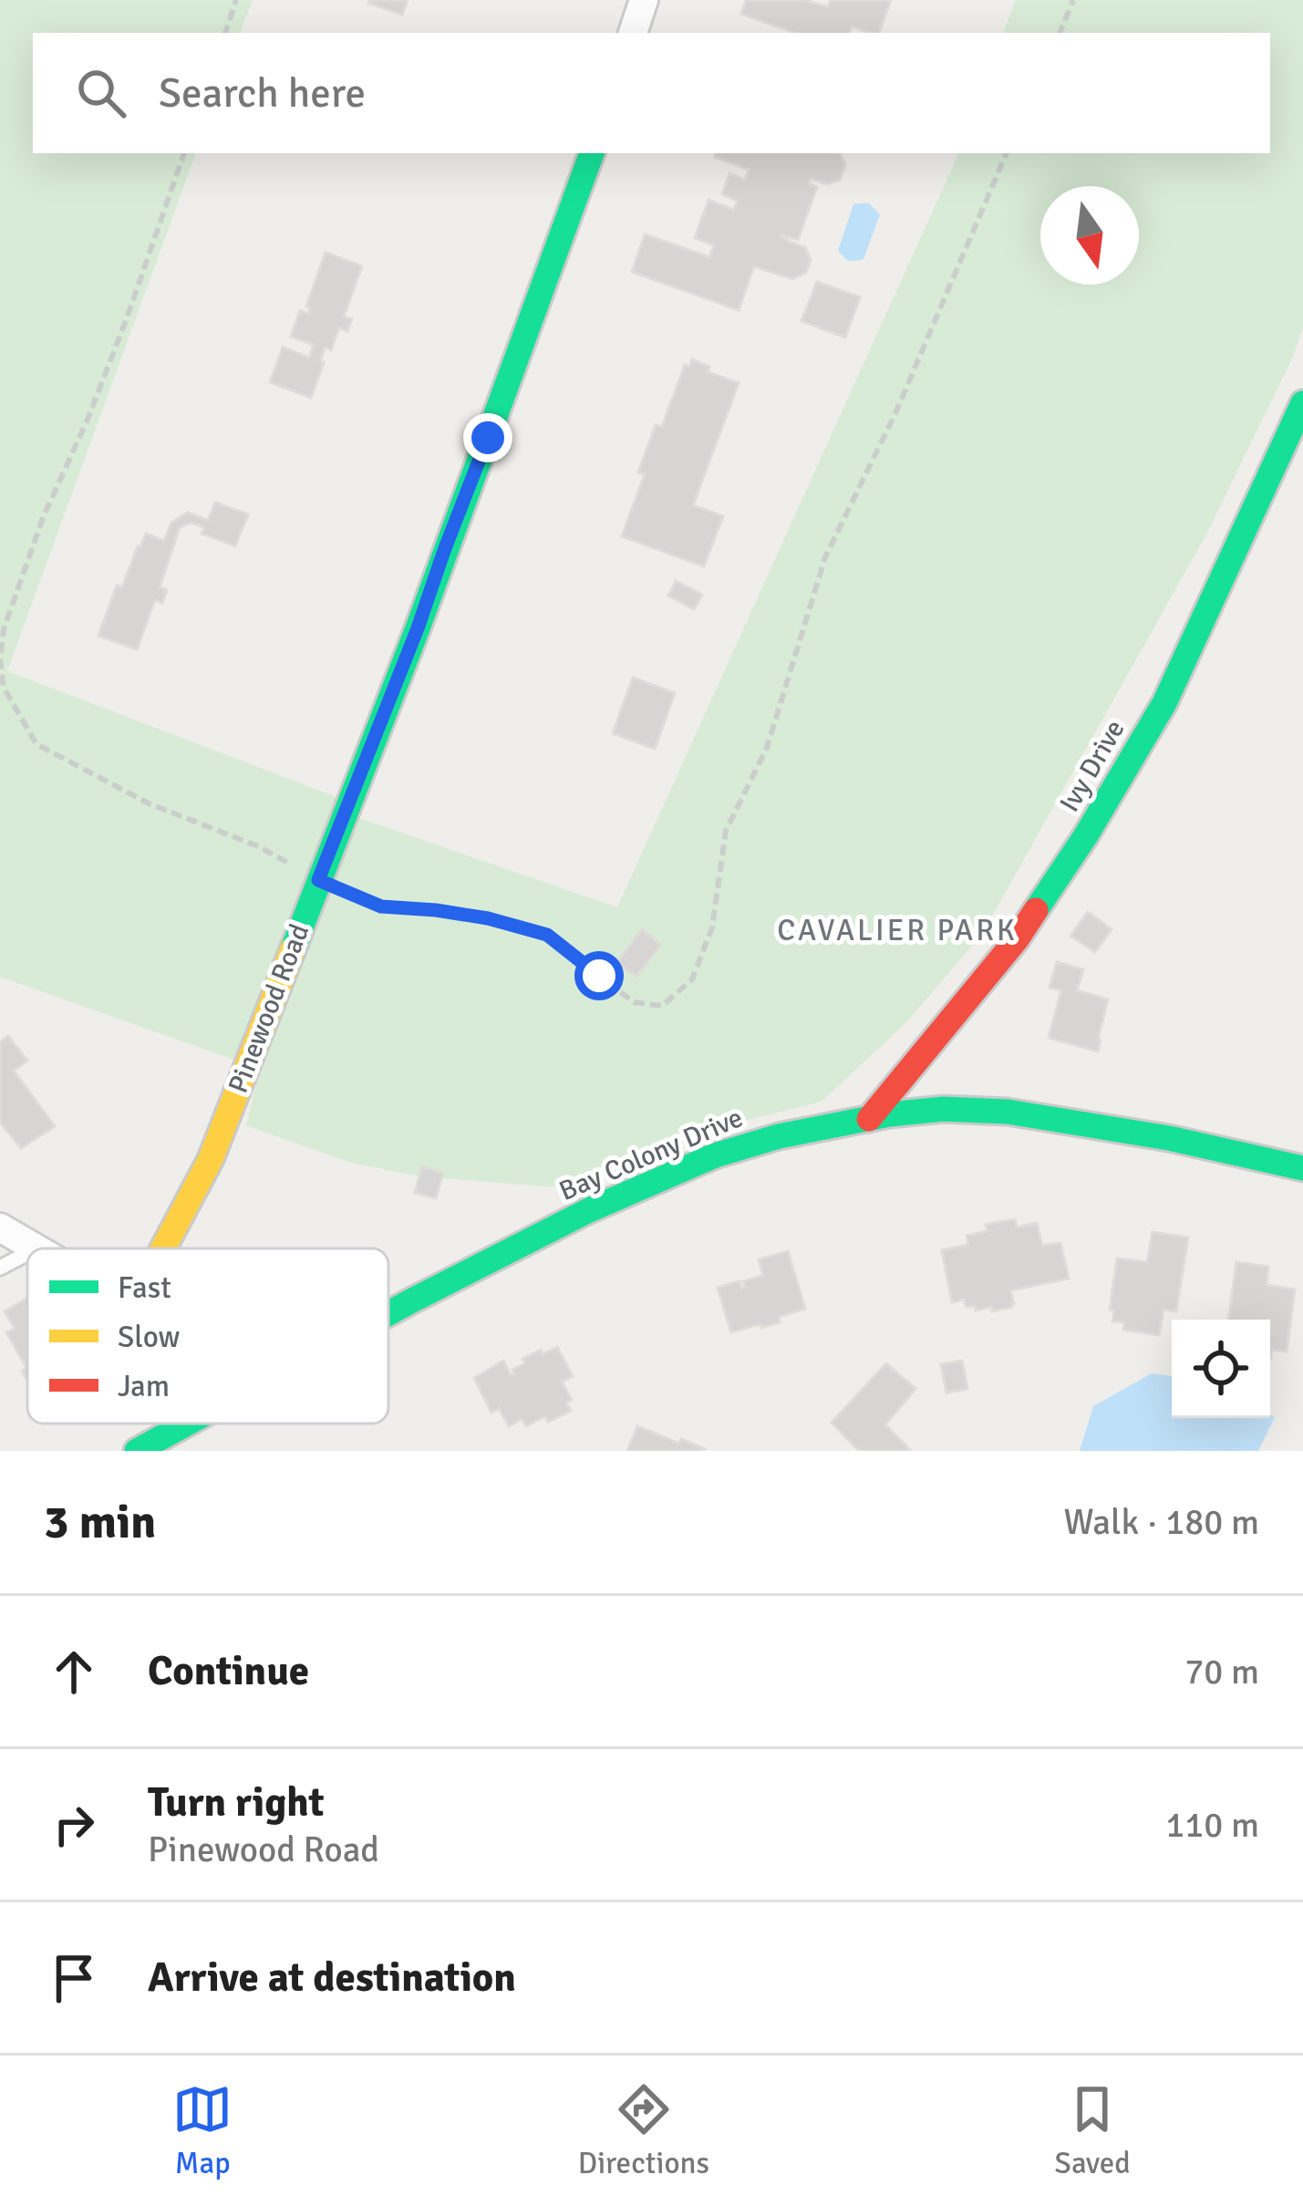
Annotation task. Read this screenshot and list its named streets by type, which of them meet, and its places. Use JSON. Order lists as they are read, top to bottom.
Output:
{
  "streets": {
    "street": ["Ivy Drive", "Pinewood Road", "Bay Colony Drive"]
  },
  "crossings": [
    ["Ivy Drive", "Bay Colony Drive"]
  ],
  "districts": ["CAVALIER PARK"],
  "legend": ["Fast", "Slow", "Jam"],
  "north": "bottom",
  "page": {
    "search": "Search here",
    "heading": ["3 min", "Walk · 180 m"],
    "list": [
      ["Continue", "70 m"],
      ["Turn right", "Pinewood Road", "110 m"],
      "Arrive at destination"
    ],
    "nav": ["Map", "Directions", "Saved"]
  }
}
